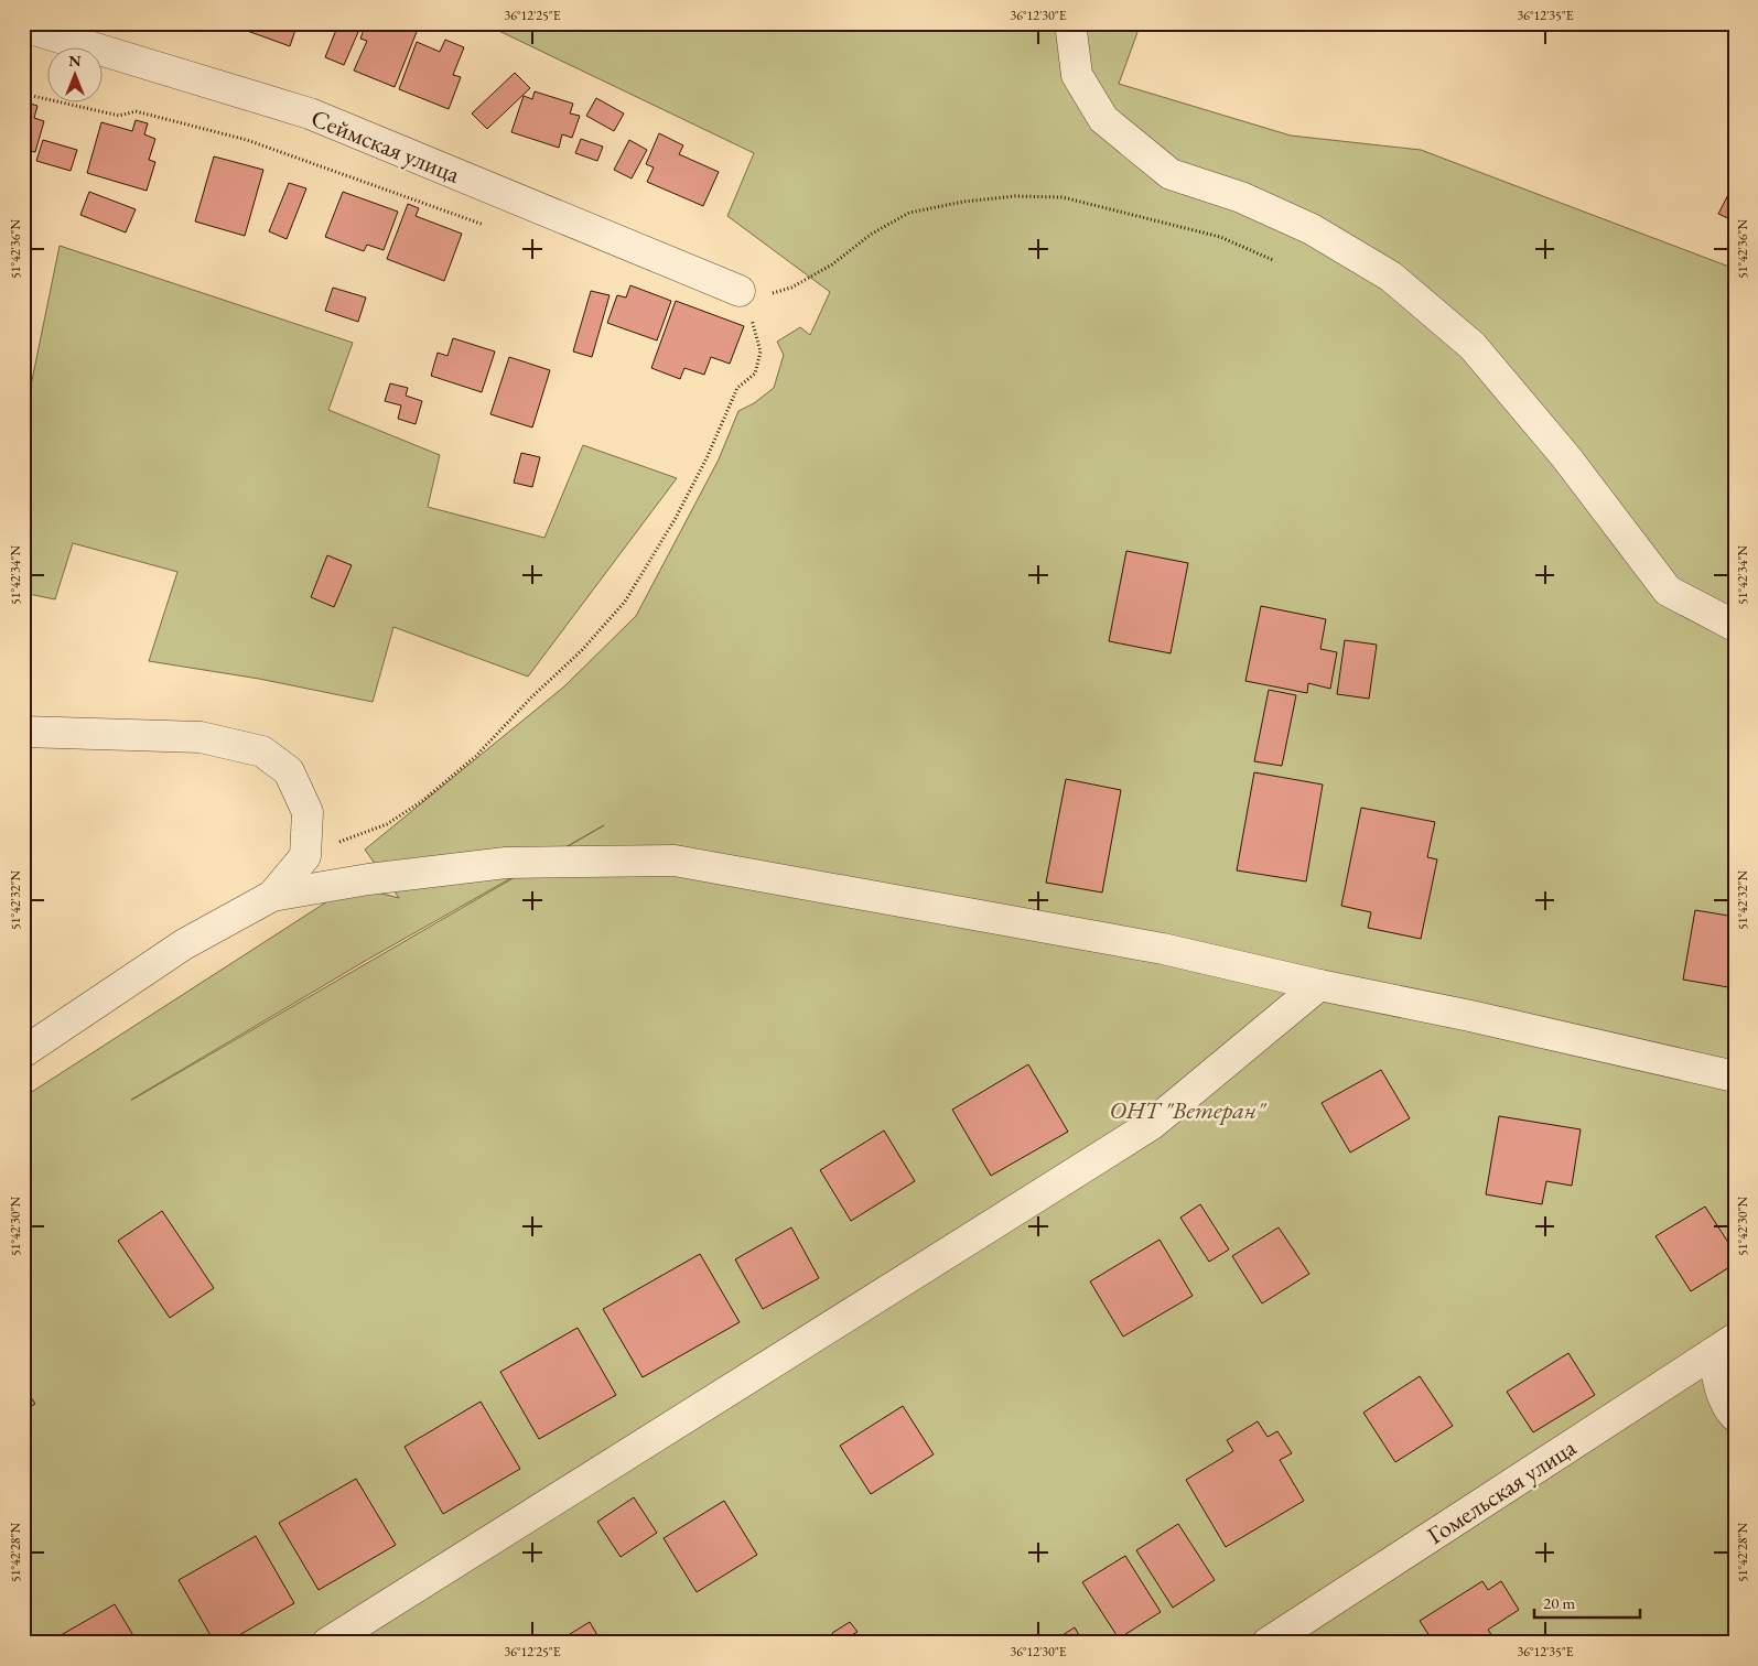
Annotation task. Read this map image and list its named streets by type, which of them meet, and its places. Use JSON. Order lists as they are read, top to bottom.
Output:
{
  "streets": {
    "street": ["Сеймская улица", "Гомельская улица"]
  },
  "parks": ["ОНТ \"Ветеран\""],
  "scale_bar": "20 m",
  "north": "top",
  "coordinates": [
    "36°12'25\"E",
    "36°12'30\"E",
    "36°12'35\"E",
    "51°42'36\"N",
    "51°42'34\"N",
    "51°42'32\"N",
    "51°42'30\"N",
    "51°42'28\"N"
  ]
}
